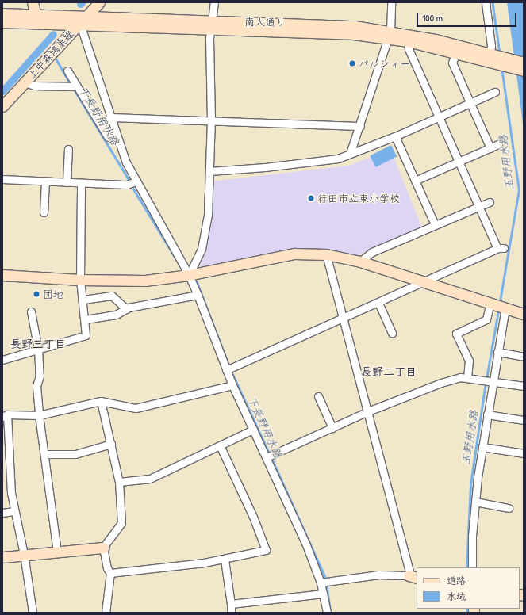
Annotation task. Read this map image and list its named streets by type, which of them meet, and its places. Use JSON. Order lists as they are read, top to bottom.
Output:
{
  "streets": {
    "street": ["南大通り", "上中森鴻巣線"]
  },
  "crossings": [
    ["南大通り", "上中森鴻巣線"]
  ],
  "districts": ["長野三丁目", "長野二丁目"],
  "water": ["下長野用水路", "玉野用水路"],
  "places": ["パルシィー", "行田市立東小学校", "団地"],
  "legend": ["道路", "水域"],
  "scale_bar": "100 m"
}
